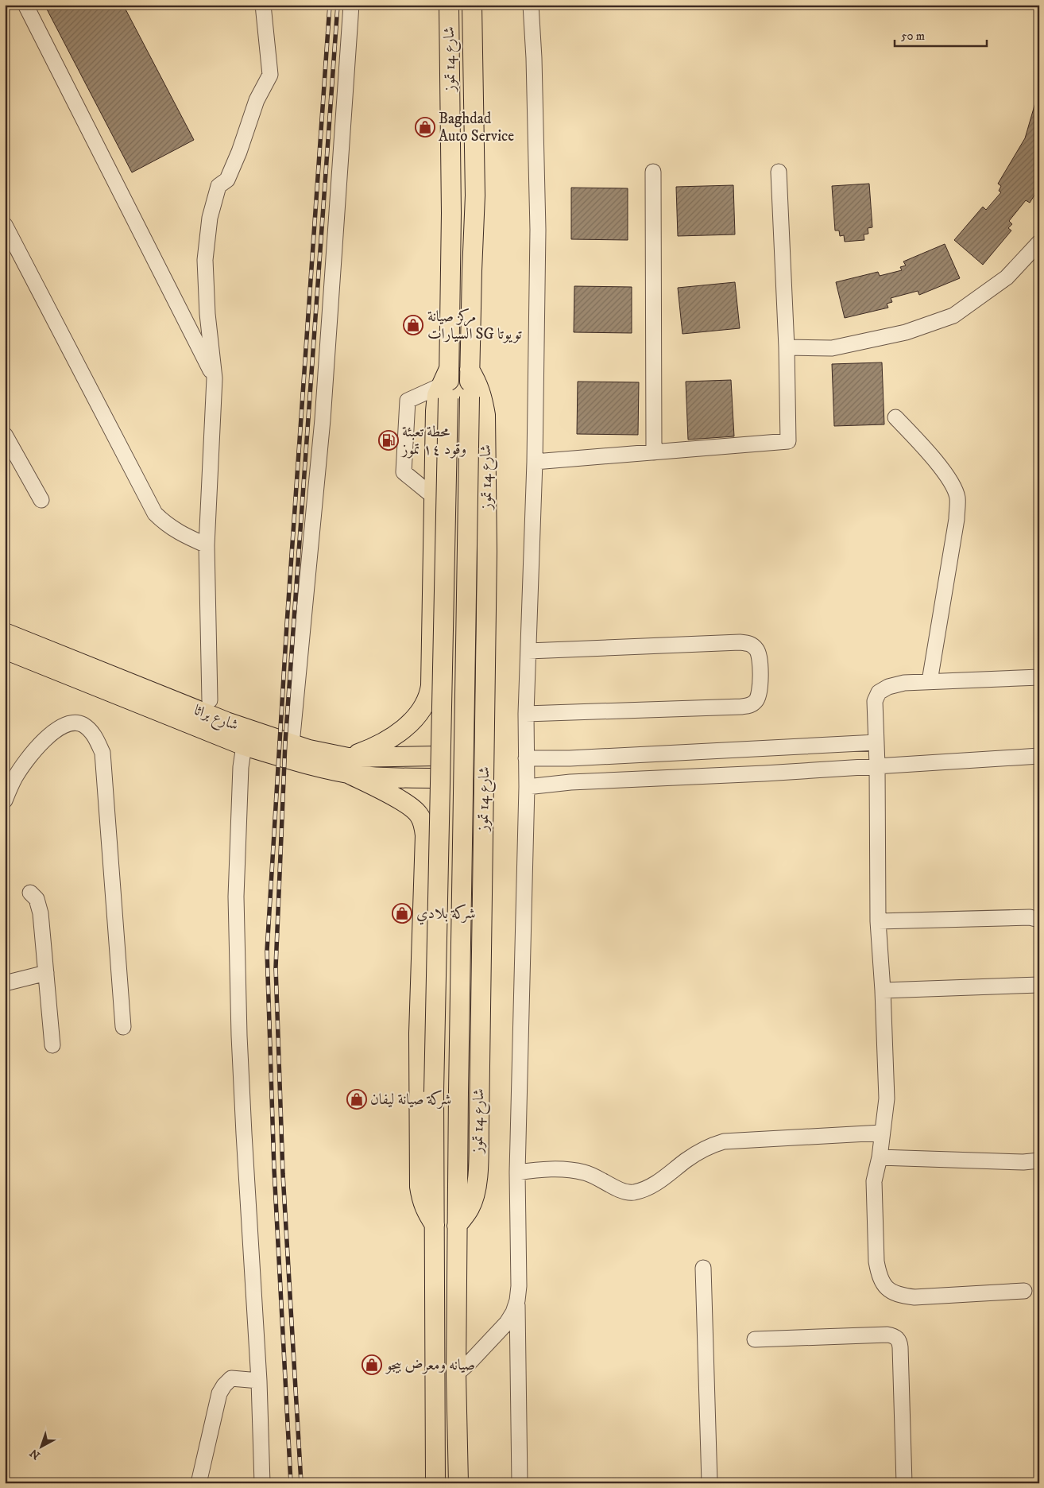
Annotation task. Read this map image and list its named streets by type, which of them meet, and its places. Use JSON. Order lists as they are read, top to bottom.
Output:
{
  "streets": {
    "main road": ["شارع 14 تموز", "شارع براثا"]
  },
  "places": {
    "shop": [
      "Baghdad Auto Service",
      "مركز صيانة السيارات SG تويوتا",
      "شركة بلادي",
      "شركة صيانة ليفان",
      "صيانه ومعرض بيجو"
    ],
    "fuel station": ["محطة تعبئة وقود ١٤ تموز"]
  },
  "scale_bar": "50 m",
  "north": "bottom left"
}
